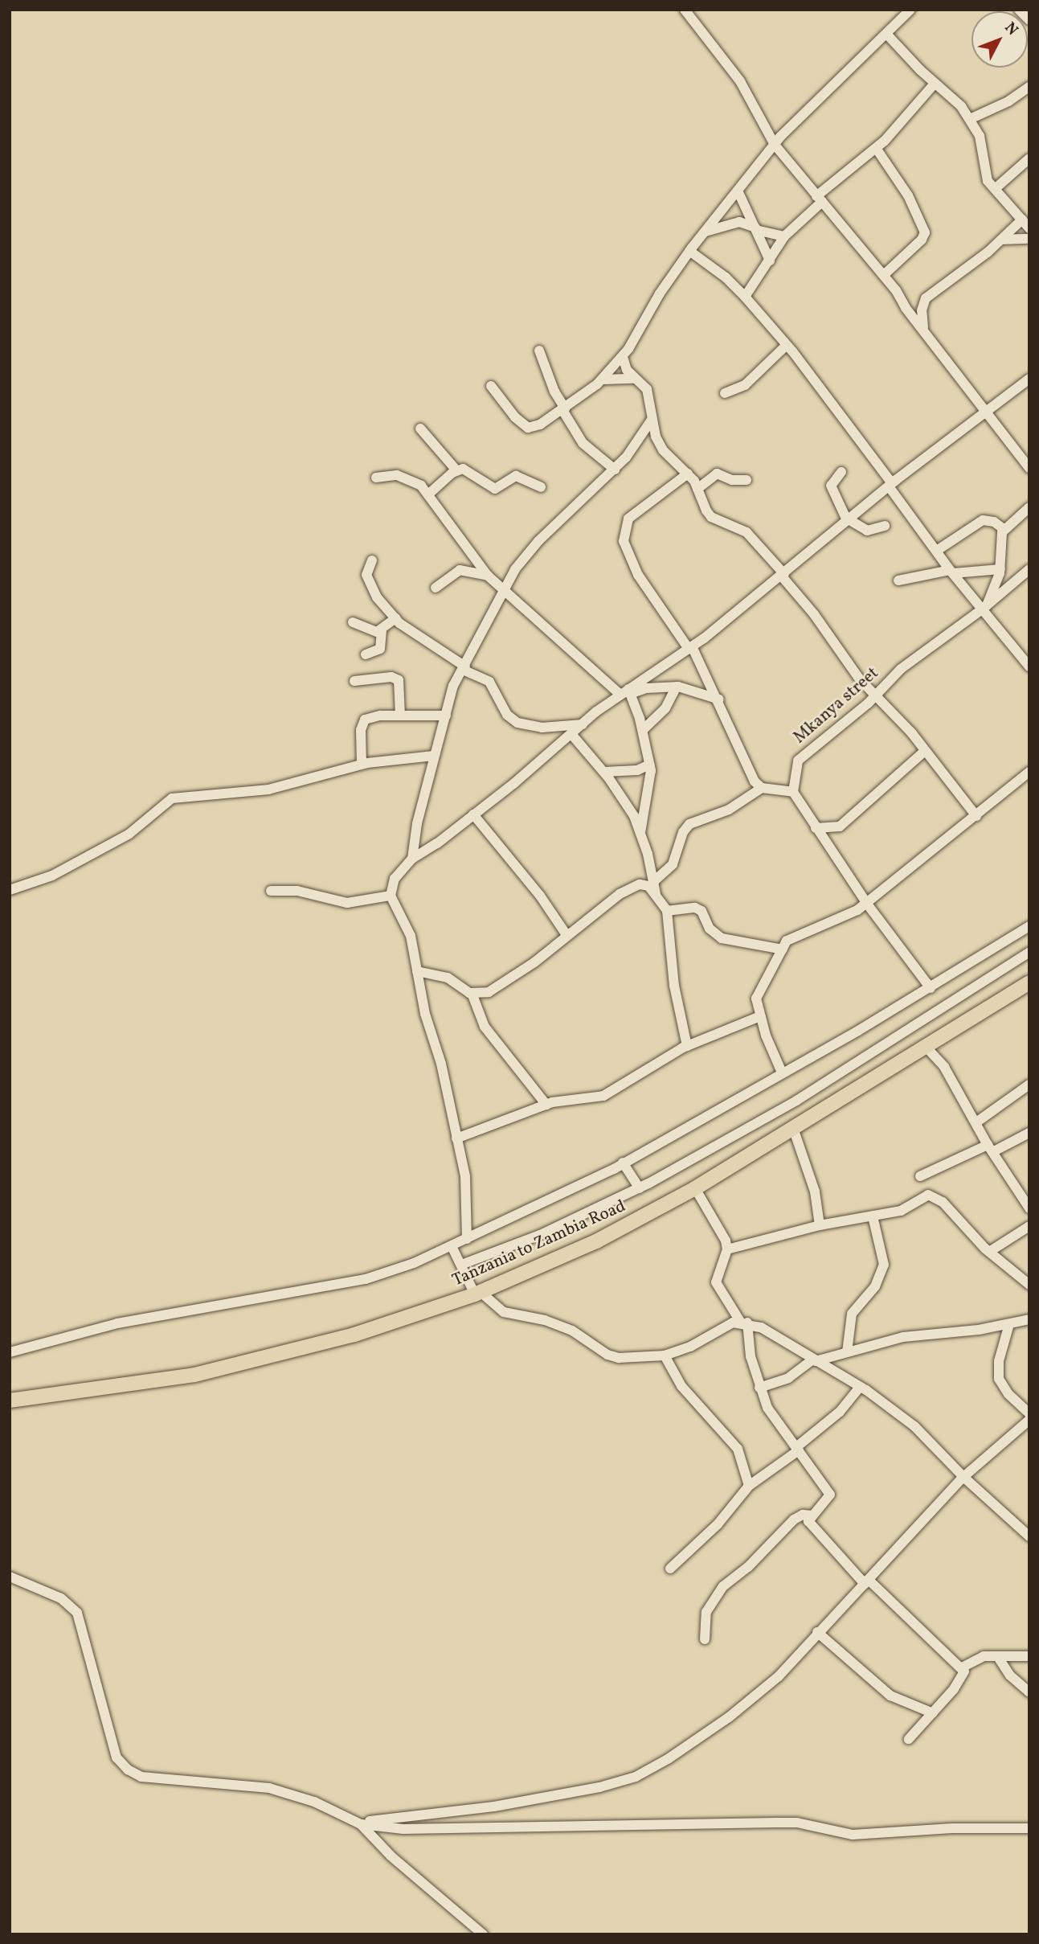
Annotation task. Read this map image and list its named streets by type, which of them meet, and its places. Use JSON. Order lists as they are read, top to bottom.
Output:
{
  "streets": {
    "highway": ["Tanzania to Zambia Road"],
    "street": ["Mkanya street"]
  },
  "north": "top right"
}
